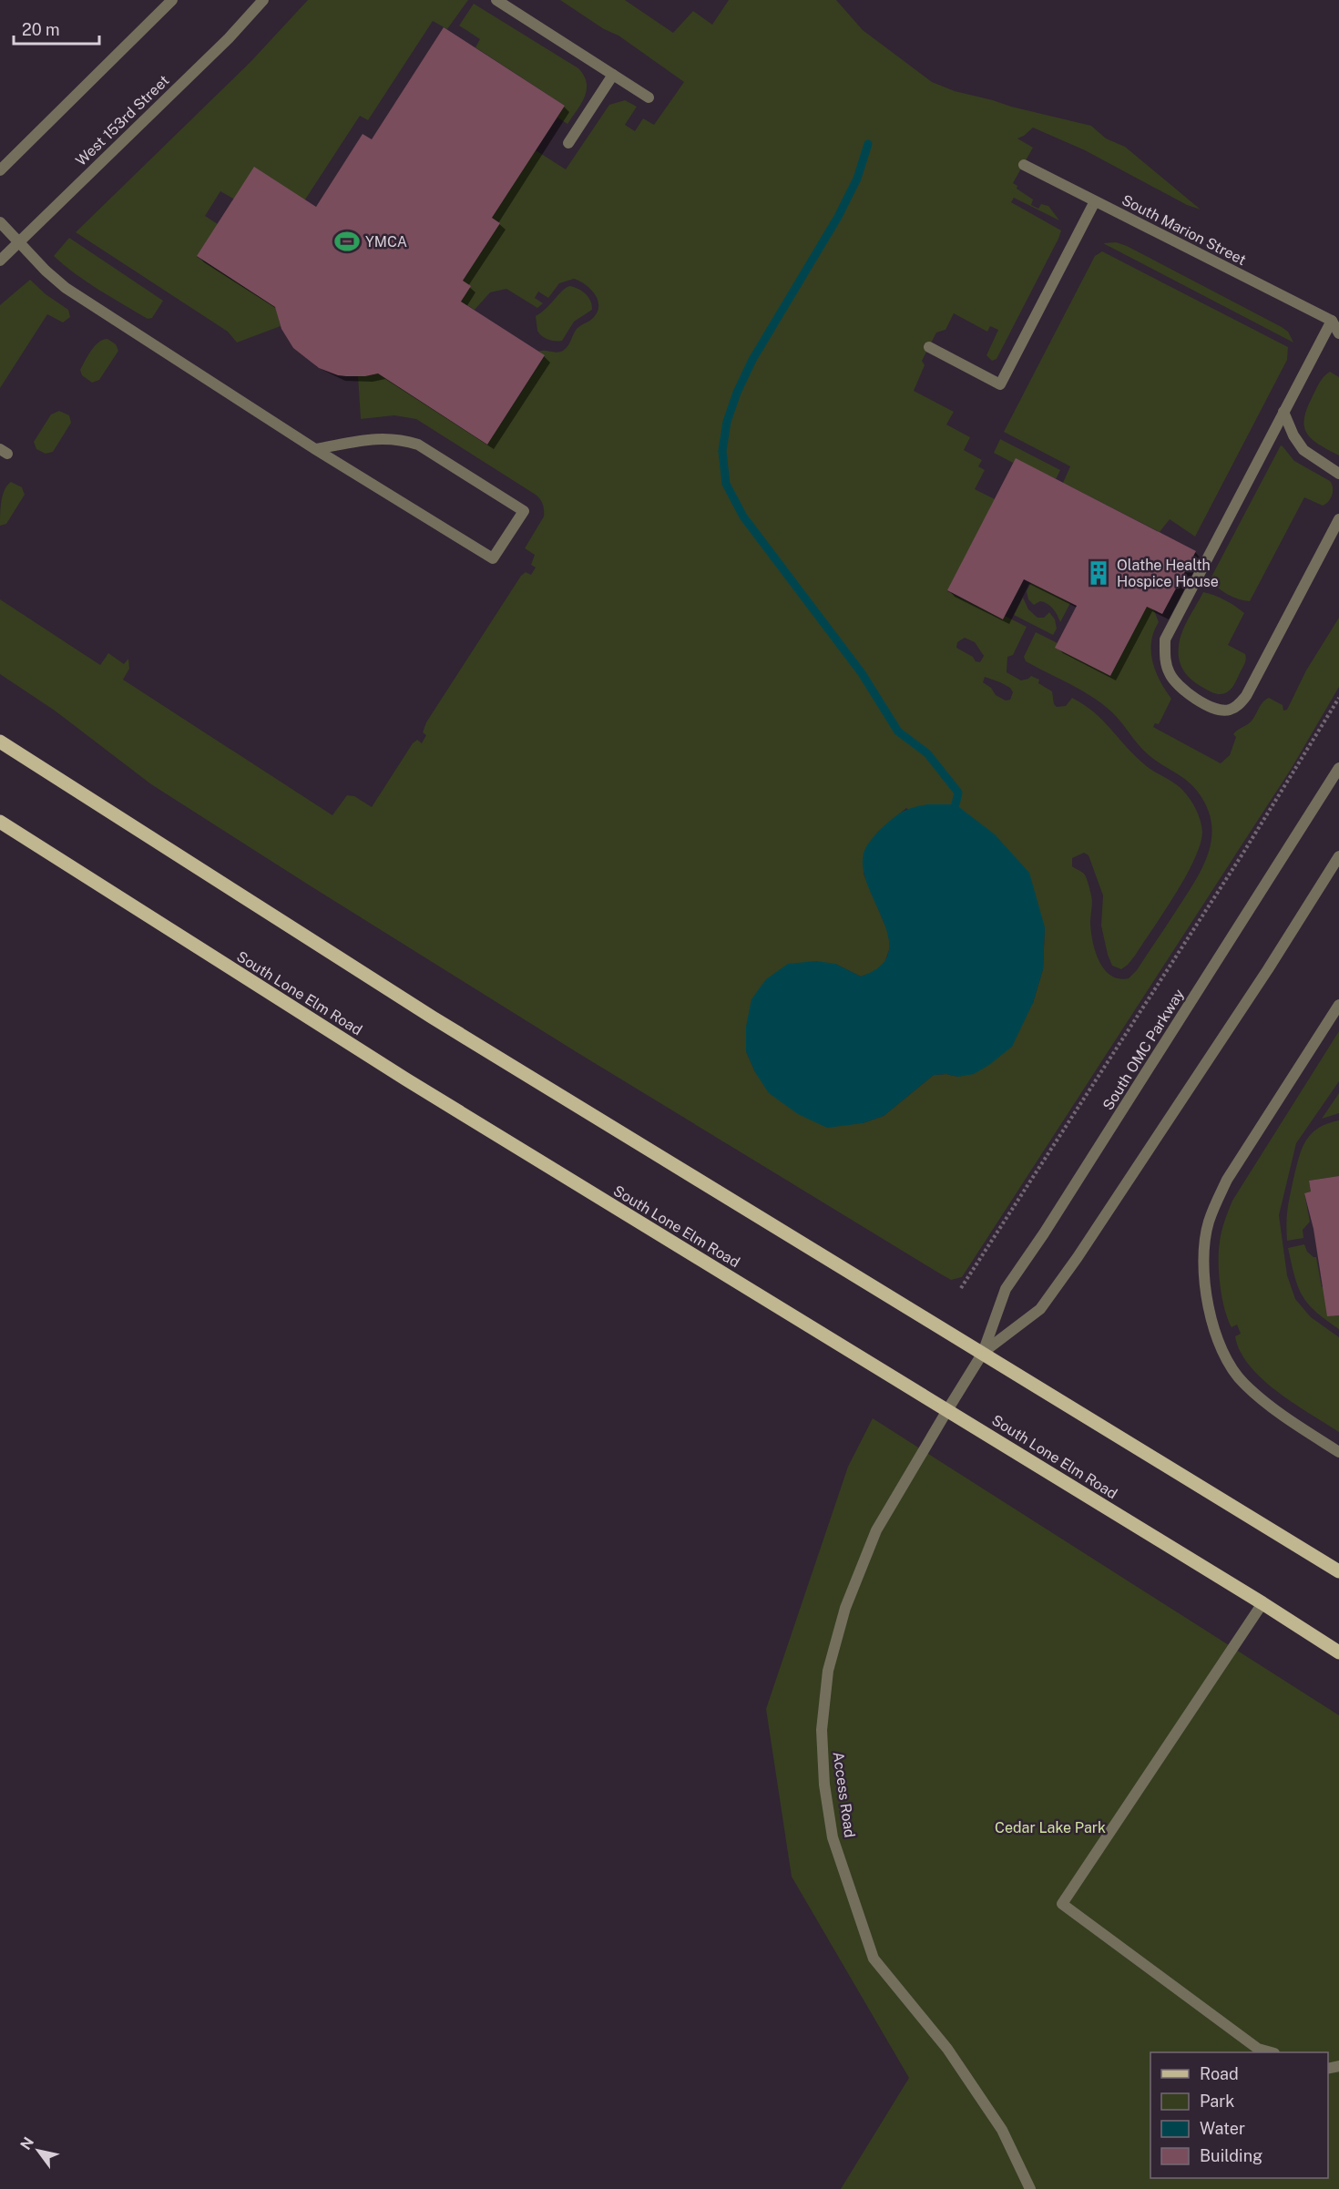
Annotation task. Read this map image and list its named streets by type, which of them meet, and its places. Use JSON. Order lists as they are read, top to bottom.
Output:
{
  "streets": {
    "main road": ["South Lone Elm Road"],
    "street": [
      "West 153rd Street",
      "South Marion Street",
      "South OMC Parkway",
      "Access Road"
    ]
  },
  "crossings": [
    ["South Lone Elm Road", "South OMC Parkway"],
    ["South Lone Elm Road", "Access Road"],
    ["South OMC Parkway", "Access Road"]
  ],
  "parks": ["Cedar Lake Park"],
  "places": {
    "sports": ["YMCA"],
    "building": ["Olathe Health Hospice House"]
  },
  "legend": [
    "Road",
    "Park",
    "Water",
    "Building"
  ],
  "scale_bar": "20 m",
  "north": "top left"
}
